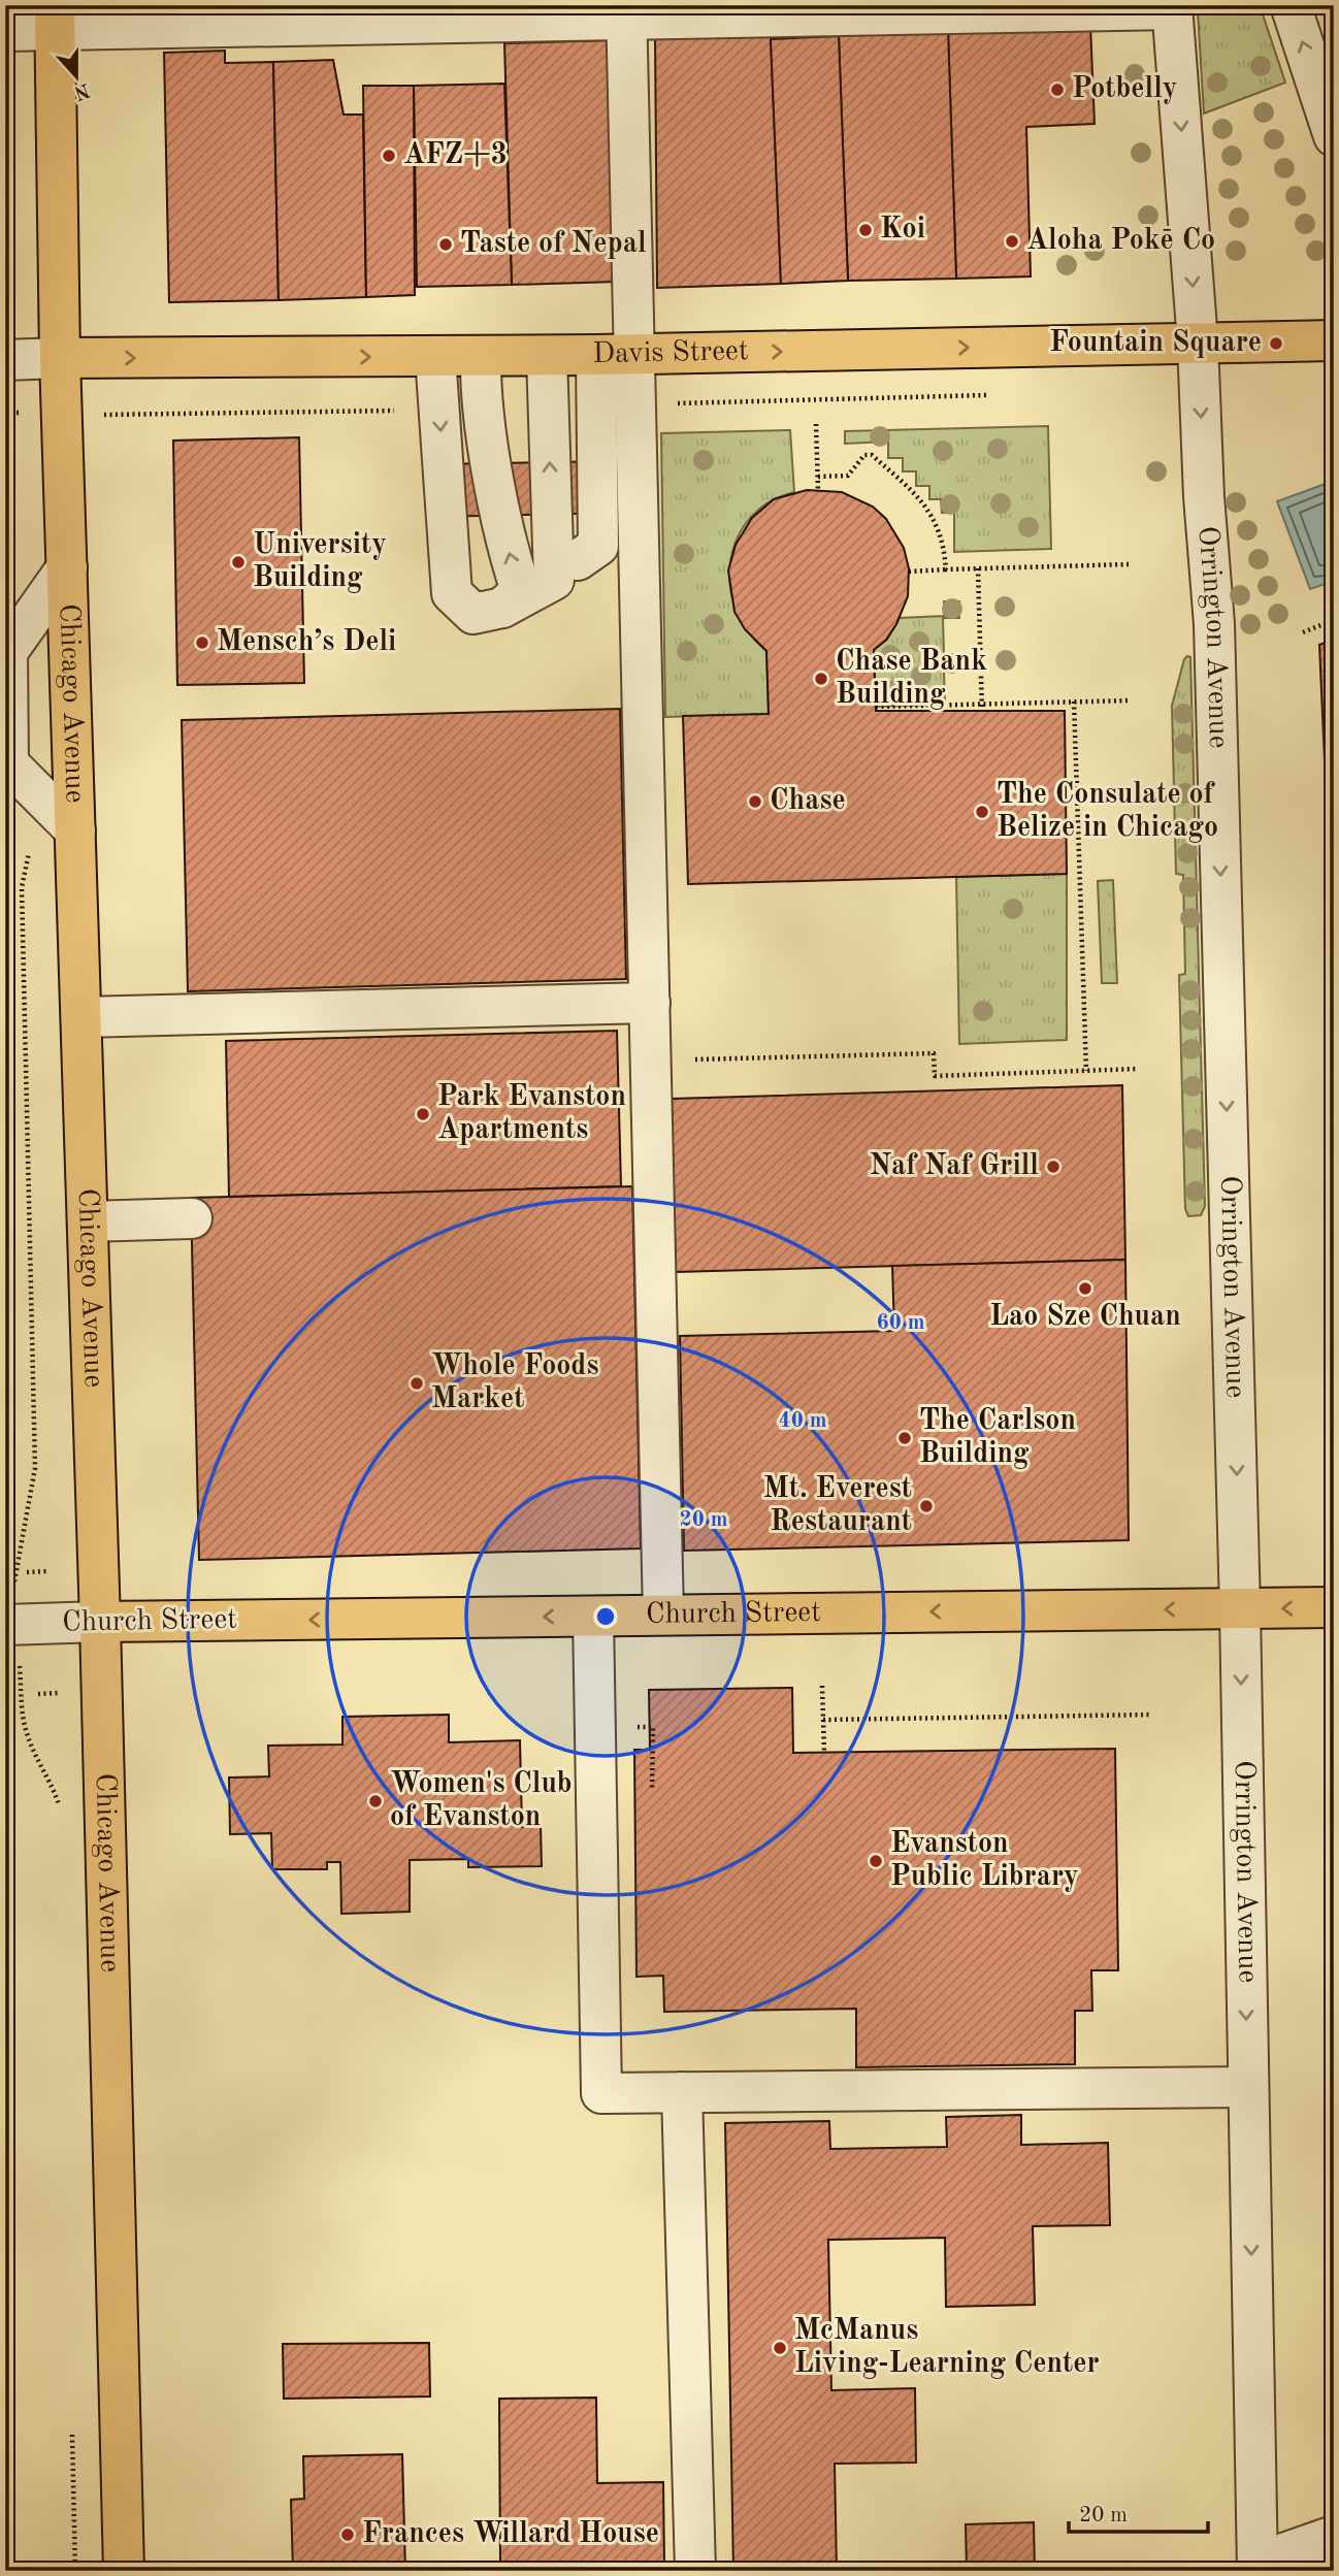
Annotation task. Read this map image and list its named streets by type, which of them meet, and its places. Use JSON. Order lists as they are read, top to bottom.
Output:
{
  "streets": {
    "main road": ["Davis Street", "Chicago Avenue", "Church Street"],
    "street": ["Orrington Avenue"]
  },
  "crossings": [
    ["Davis Street", "Orrington Avenue"],
    ["Davis Street", "Chicago Avenue"],
    ["Orrington Avenue", "Church Street"],
    ["Chicago Avenue", "Church Street"]
  ],
  "one_way": ["Davis Street", "Orrington Avenue", "Church Street"],
  "places": [
    "Potbelly",
    "AFZ+3",
    "Koi",
    "Aloha Pokē Co",
    "Taste of Nepal",
    "Fountain Square",
    "University Building",
    "Mensch’s Deli",
    "Chase Bank Building",
    "Chase",
    "The Consulate of Belize in Chicago",
    "Park Evanston Apartments",
    "Naf Naf Grill",
    "Lao Sze Chuan",
    "Whole Foods Market",
    "The Carlson Building",
    "Mt. Everest Restaurant",
    "Women's Club of Evanston",
    "Evanston Public Library",
    "McManus Living-Learning Center",
    "Frances Willard House"
  ],
  "scale_bar": "20 m",
  "north": "bottom",
  "rings": ["60 m", "40 m", "20 m"]
}
